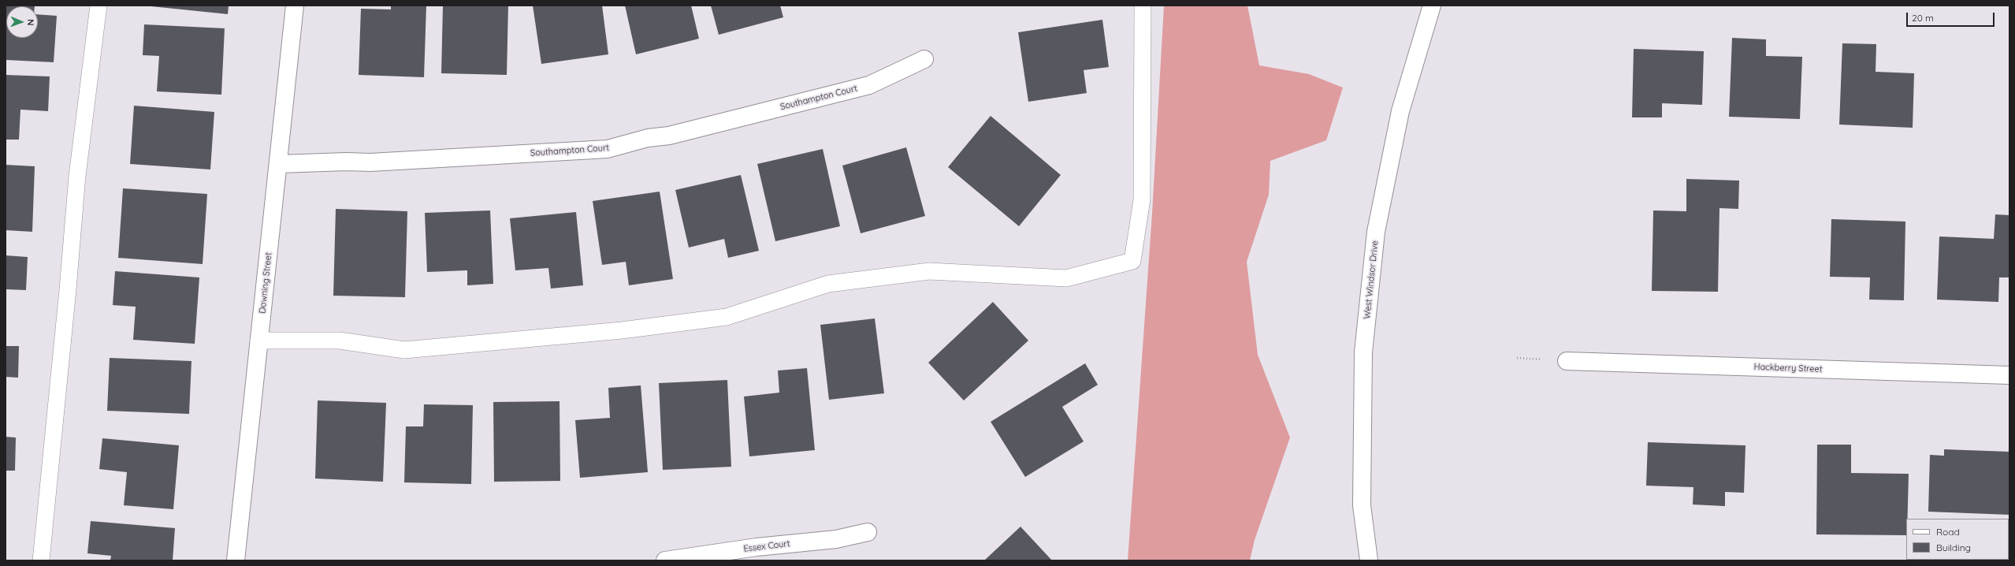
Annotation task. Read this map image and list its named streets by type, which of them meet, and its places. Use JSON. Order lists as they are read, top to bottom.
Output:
{
  "streets": {
    "street": [
      "Southampton Court",
      "West Windsor Drive",
      "Downing Street",
      "Hackberry Street",
      "Essex Court"
    ]
  },
  "crossings": [
    ["Southampton Court", "Downing Street"]
  ],
  "legend": ["Road", "Building"],
  "scale_bar": "20 m",
  "north": "right"
}
